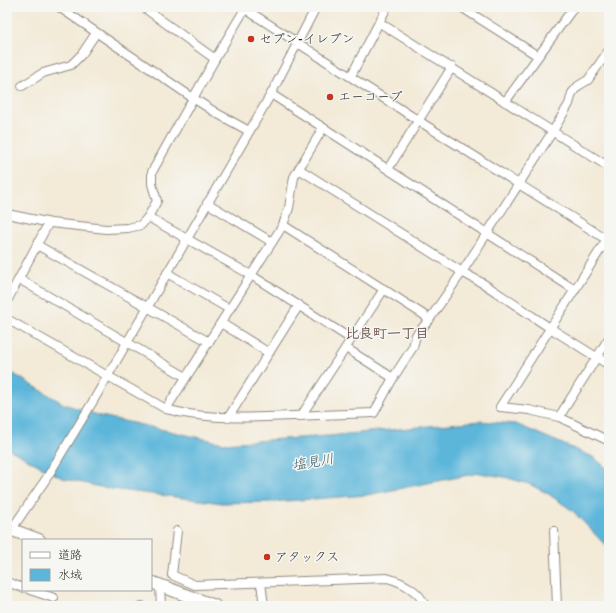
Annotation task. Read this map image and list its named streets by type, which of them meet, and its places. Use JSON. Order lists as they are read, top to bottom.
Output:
{
  "districts": ["比良町一丁目"],
  "water": ["塩見川"],
  "places": ["セブン-イレブン", "エーコープ", "アタックス"],
  "legend": ["道路", "水域"]
}
